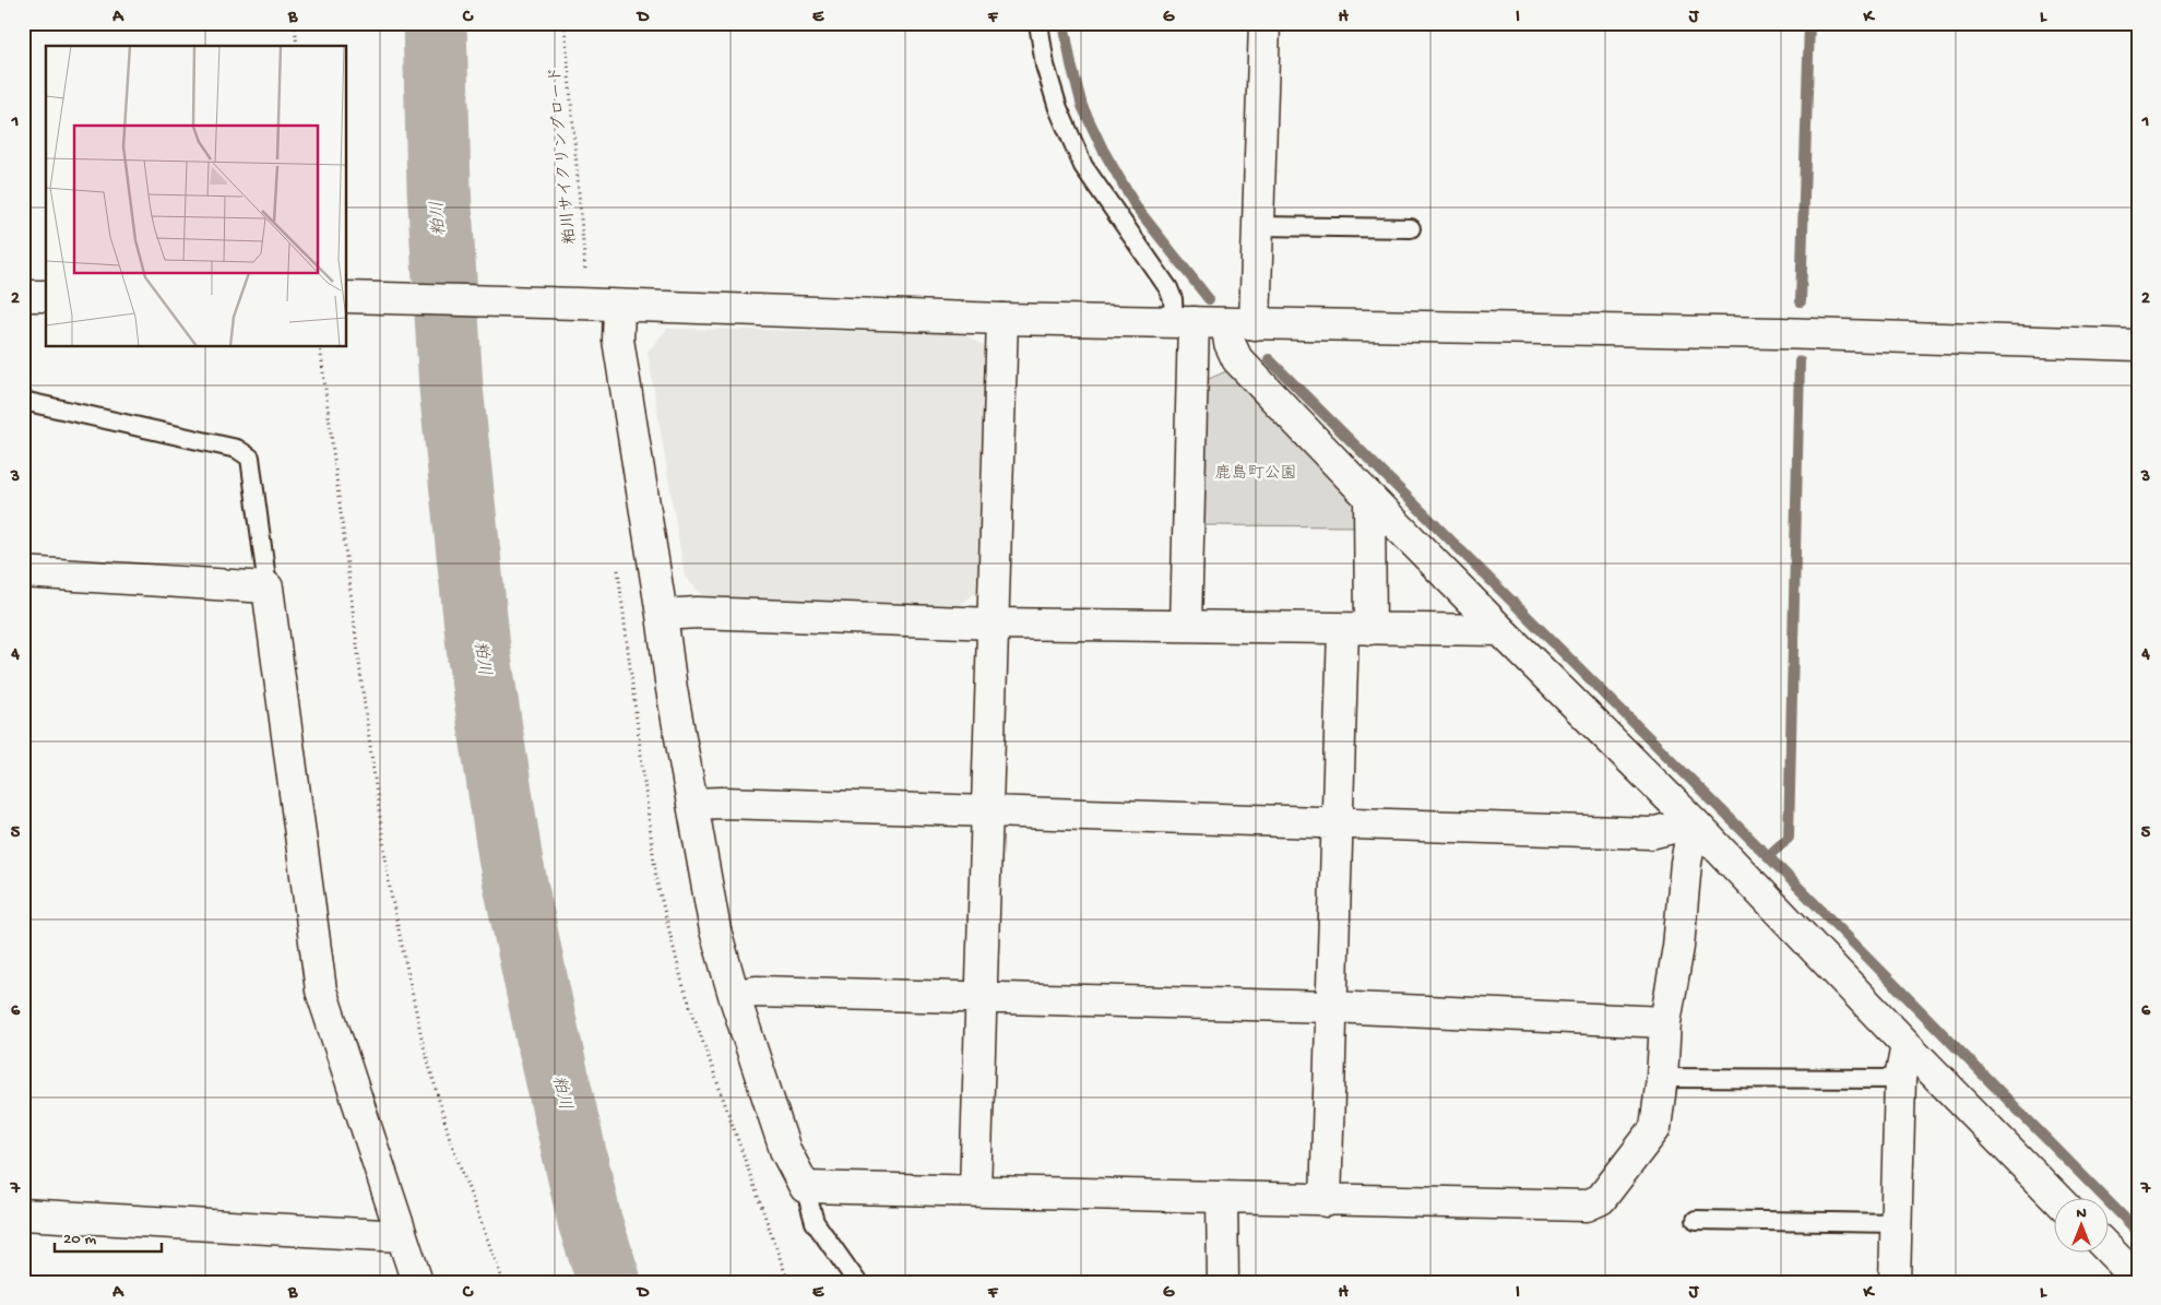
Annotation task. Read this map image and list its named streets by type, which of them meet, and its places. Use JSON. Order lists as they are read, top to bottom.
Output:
{
  "streets": {
    "path": ["粕川サイクリングロード"]
  },
  "water": ["粕川"],
  "parks": ["鹿島町公園"],
  "scale_bar": "20 m",
  "north": "top",
  "grid": {
    "columns": [
      "A",
      "B",
      "C",
      "D",
      "E",
      "F",
      "G",
      "H",
      "I",
      "J",
      "K",
      "L"
    ],
    "rows": [
      "1",
      "2",
      "3",
      "4",
      "5",
      "6",
      "7"
    ]
  }
}
